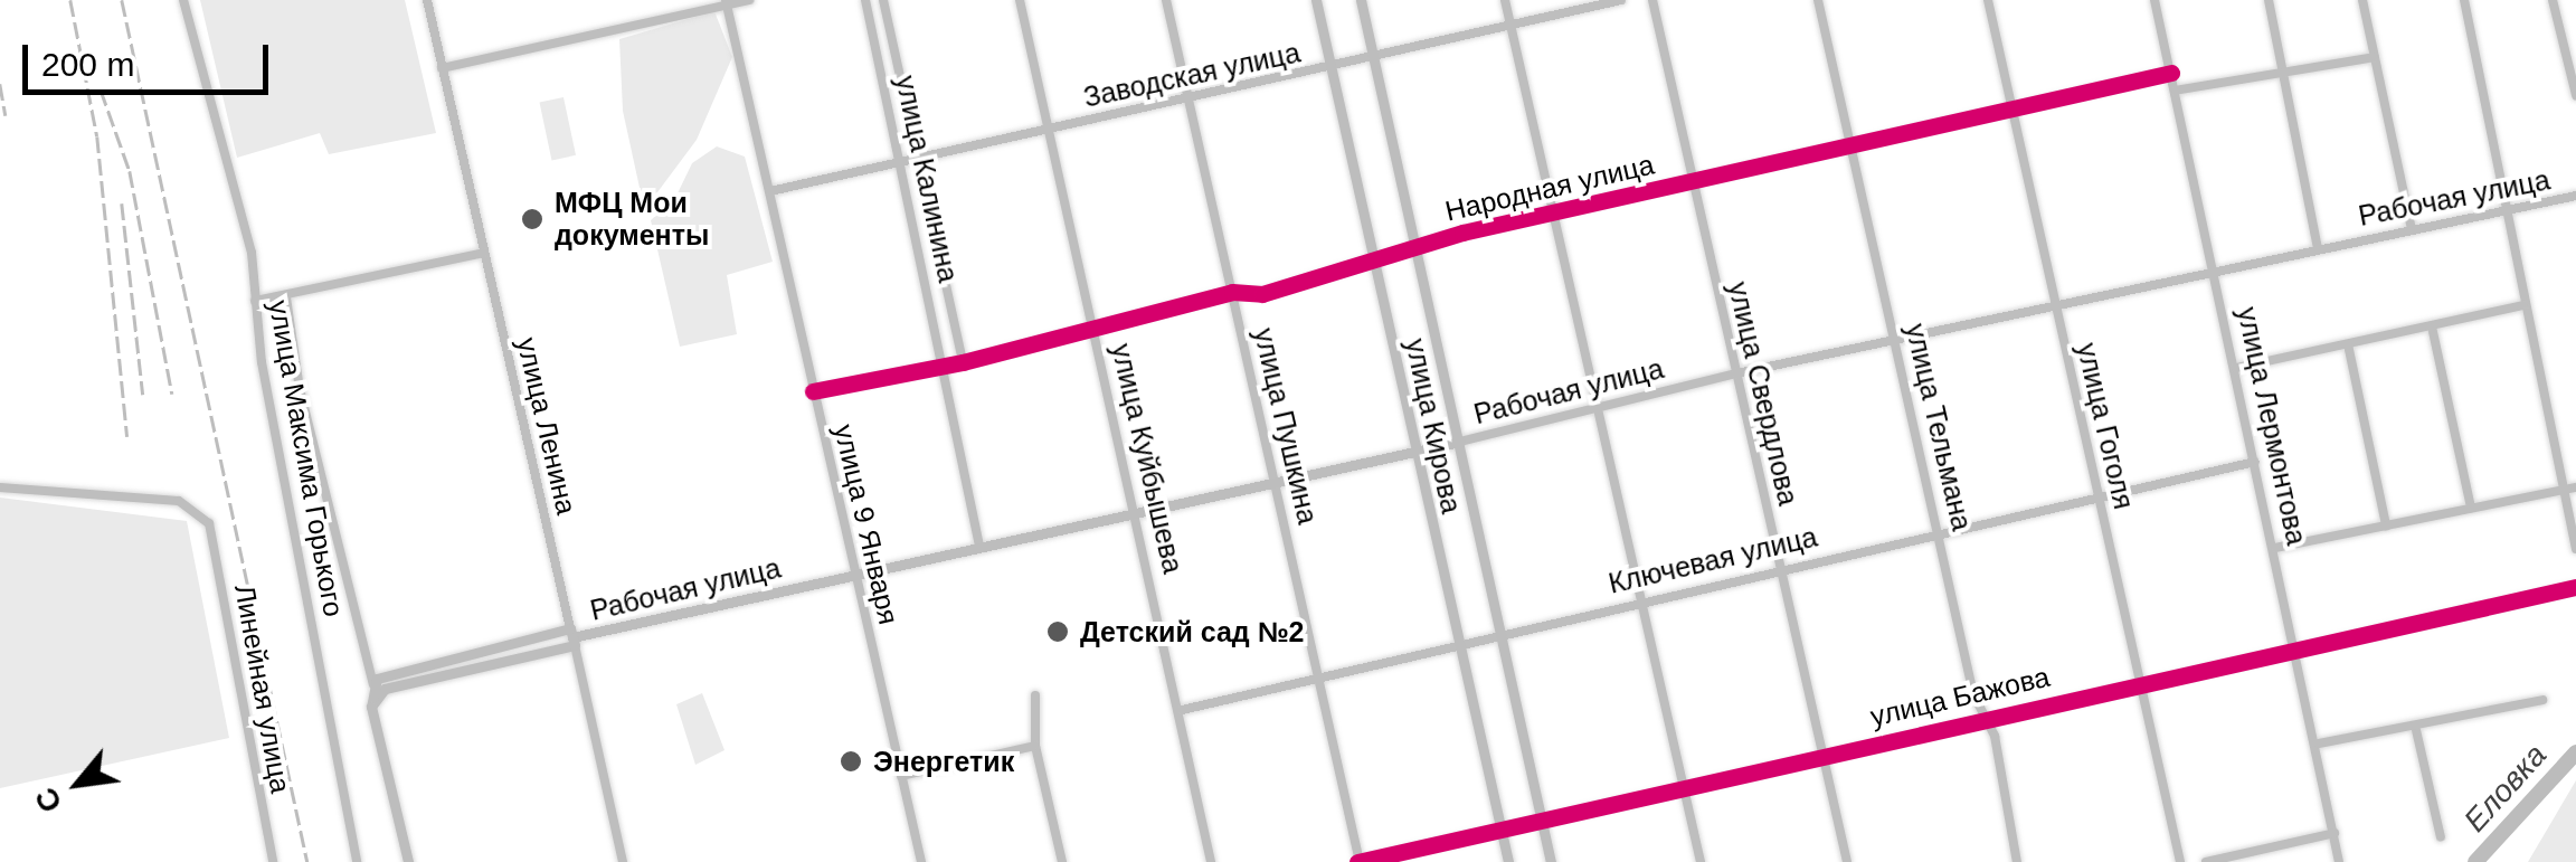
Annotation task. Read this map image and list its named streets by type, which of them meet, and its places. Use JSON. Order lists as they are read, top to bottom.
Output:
{
  "streets": {
    "main road": ["Рабочая улица", "улица Кирова", "улица Максима Горького"],
    "street": [
      "Заводская улица",
      "улица Калинина",
      "Народная улица",
      "улица Свердлова",
      "улица Ленина",
      "улица Пушкина",
      "улица Гоголя",
      "улица Лермонтова",
      "улица Тельмана",
      "улица Куйбышева",
      "улица 9 Января",
      "Ключевая улица",
      "Линейная улица",
      "улица Бажова"
    ]
  },
  "crossings": [
    ["Заводская улица", "улица Калинина"],
    ["Заводская улица", "улица Пушкина"],
    ["Заводская улица", "улица Кирова"],
    ["Заводская улица", "улица Куйбышева"],
    ["Заводская улица", "улица 9 Января"],
    ["улица Калинина", "Народная улица"],
    ["улица Калинина", "Рабочая улица"],
    ["Народная улица", "улица Свердлова"],
    ["Народная улица", "улица Пушкина"],
    ["Народная улица", "улица Кирова"],
    ["Народная улица", "улица Гоголя"],
    ["Народная улица", "улица Лермонтова"],
    ["Народная улица", "улица Тельмана"],
    ["Народная улица", "улица Куйбышева"],
    ["Народная улица", "улица 9 Января"],
    ["Рабочая улица", "улица Свердлова"],
    ["Рабочая улица", "улица Ленина"],
    ["Рабочая улица", "улица Пушкина"],
    ["Рабочая улица", "улица Кирова"],
    ["Рабочая улица", "улица Гоголя"],
    ["Рабочая улица", "улица Лермонтова"],
    ["Рабочая улица", "улица Тельмана"],
    ["Рабочая улица", "улица Максима Горького"],
    ["Рабочая улица", "улица Куйбышева"],
    ["Рабочая улица", "улица 9 Января"],
    ["улица Свердлова", "Ключевая улица"],
    ["улица Свердлова", "улица Бажова"],
    ["улица Пушкина", "Ключевая улица"],
    ["улица Пушкина", "улица Бажова"],
    ["улица Кирова", "Ключевая улица"],
    ["улица Кирова", "улица Бажова"],
    ["улица Гоголя", "Ключевая улица"],
    ["улица Гоголя", "улица Бажова"],
    ["улица Лермонтова", "Ключевая улица"],
    ["улица Лермонтова", "улица Бажова"],
    ["улица Тельмана", "Ключевая улица"],
    ["улица Тельмана", "улица Бажова"],
    ["улица Куйбышева", "Ключевая улица"]
  ],
  "water": ["Еловка"],
  "places": ["МФЦ Мои документы", "Детский сад №2", "Энергетик"],
  "scale_bar": "200 m",
  "north": "bottom left"
}
